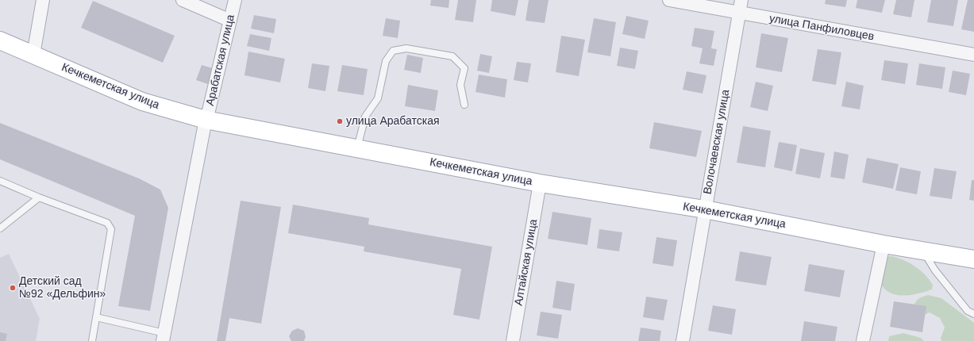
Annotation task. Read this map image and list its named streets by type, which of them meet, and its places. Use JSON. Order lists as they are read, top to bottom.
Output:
{
  "streets": {
    "main road": ["Кечкеметская улица"],
    "street": [
      "улица Панфиловцев",
      "Арабатская улица",
      "Волочаевская улица",
      "Алтайская улица"
    ]
  },
  "crossings": [
    ["улица Панфиловцев", "Волочаевская улица"],
    ["Арабатская улица", "Кечкеметская улица"],
    ["Кечкеметская улица", "Волочаевская улица"],
    ["Кечкеметская улица", "Алтайская улица"]
  ],
  "places": ["улица Арабатская", "Детский сад №92 «Дельфин»"]
}
